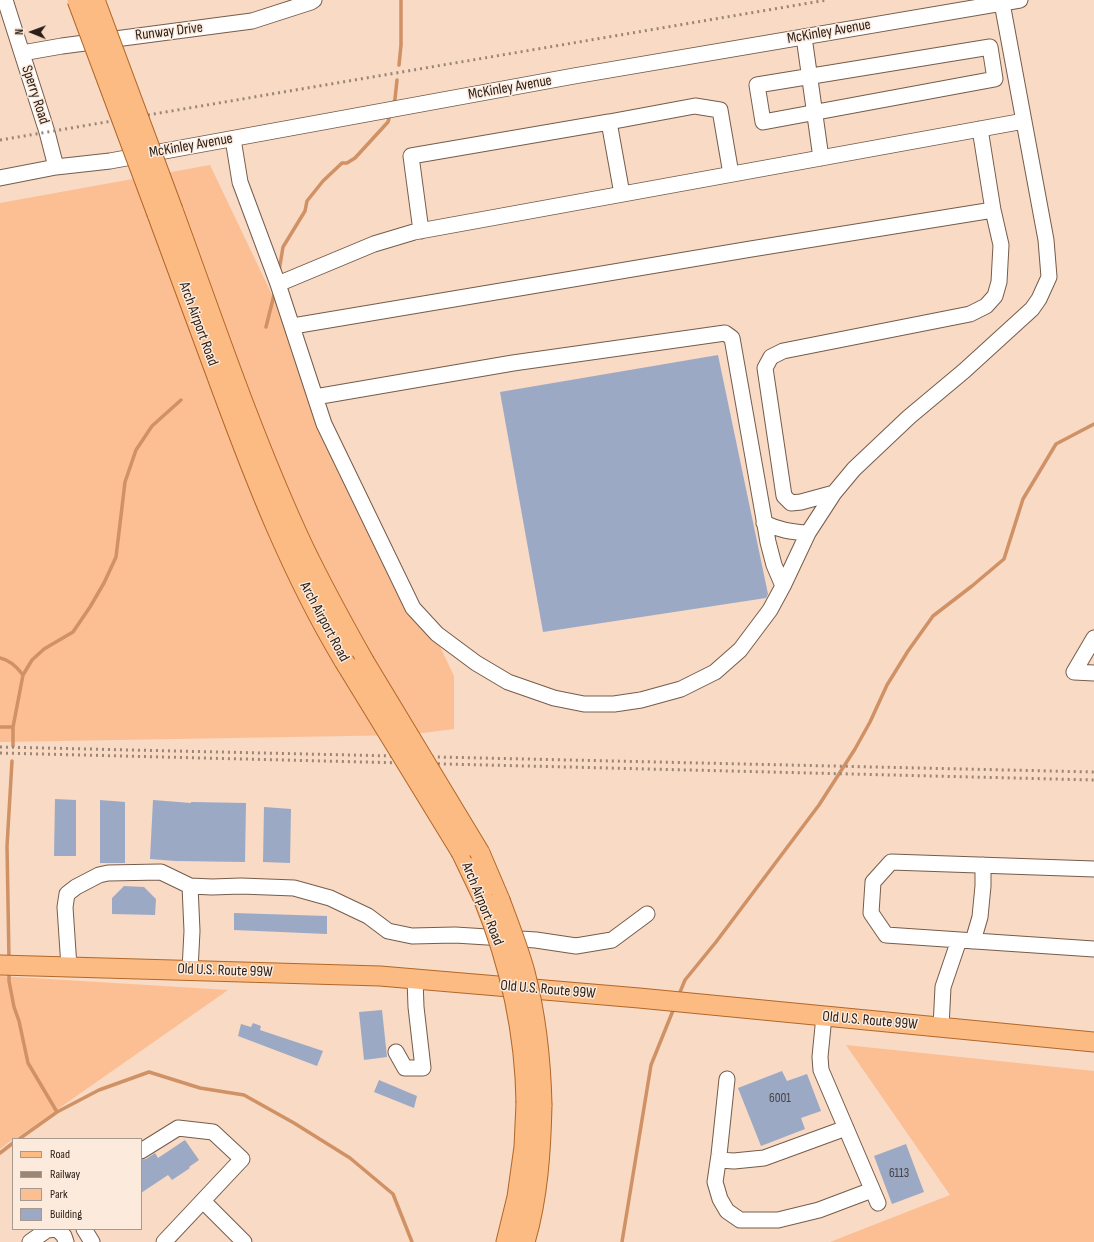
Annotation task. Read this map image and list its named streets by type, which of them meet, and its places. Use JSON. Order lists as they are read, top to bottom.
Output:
{
  "streets": {
    "main road": ["Arch Airport Road", "Old U.S. Route 99W"],
    "street": ["Runway Drive", "McKinley Avenue", "Sperry Road"]
  },
  "crossings": [
    ["Runway Drive", "Sperry Road"],
    ["McKinley Avenue", "Sperry Road"]
  ],
  "house_numbers": ["6001", "6113"],
  "legend": [
    "Road",
    "Railway",
    "Park",
    "Building"
  ],
  "north": "left"
}
